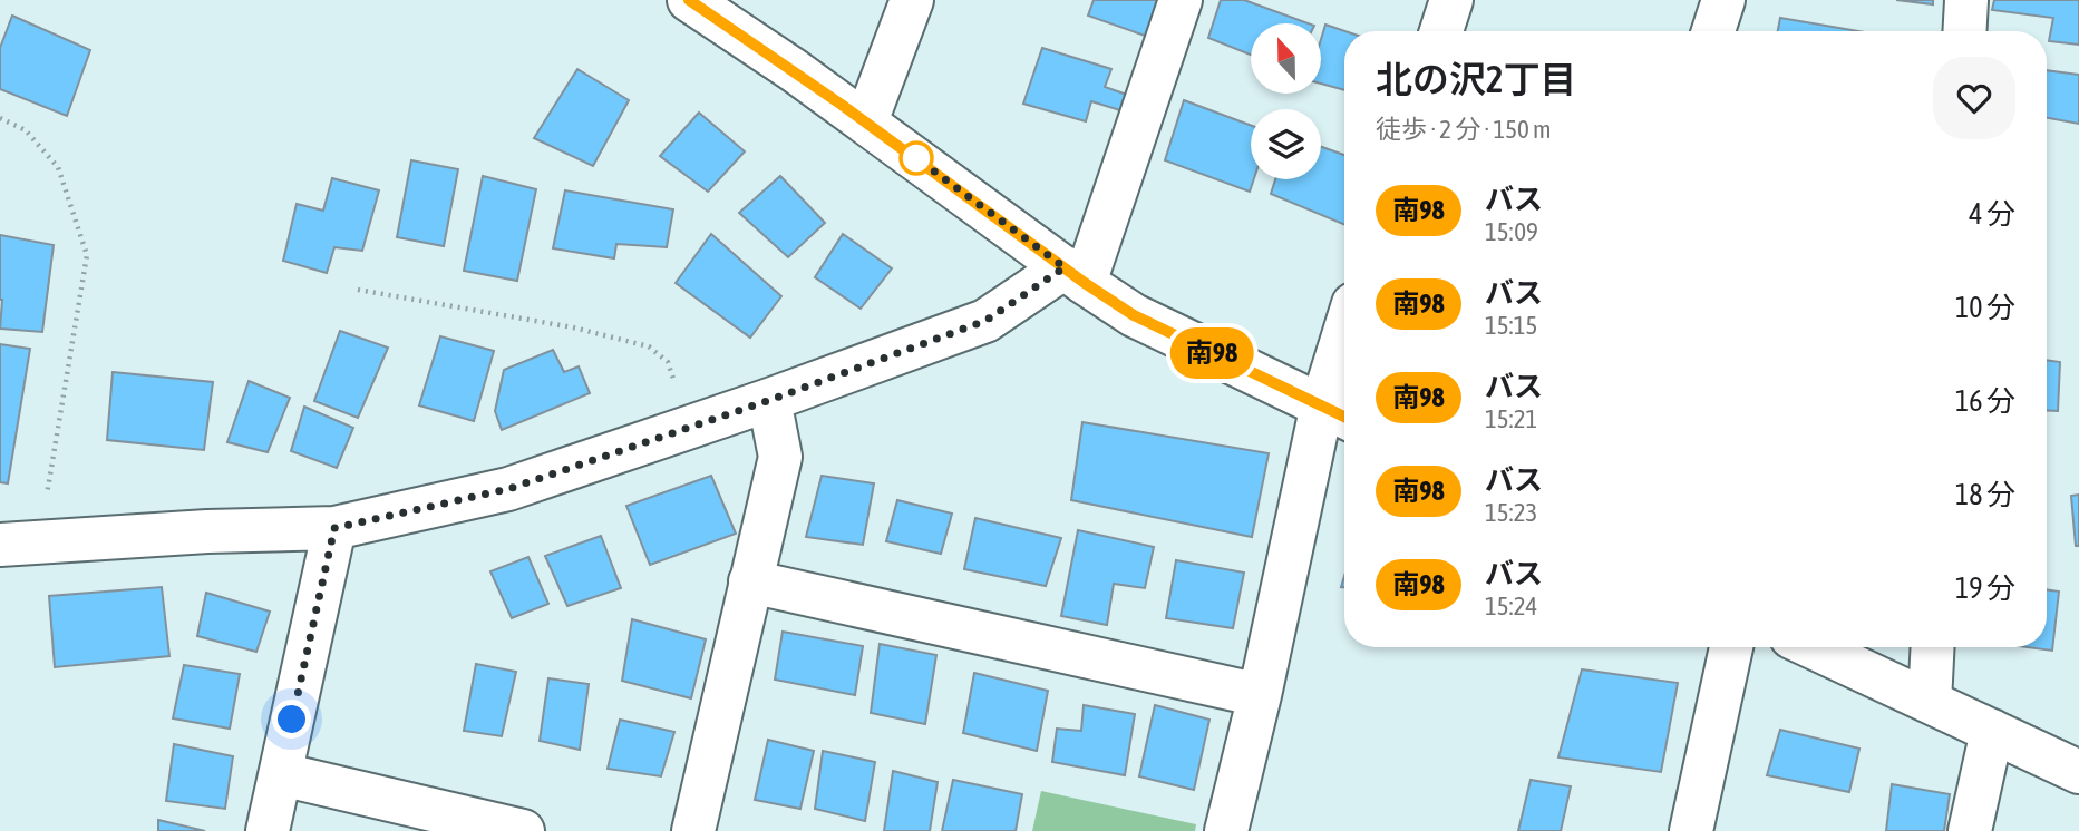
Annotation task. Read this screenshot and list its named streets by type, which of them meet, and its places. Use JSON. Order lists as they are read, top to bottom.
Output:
{
  "lines": ["bus line 南98"],
  "north": "top",
  "page": {
    "on_map": "南98",
    "heading": ["北の沢2丁目", "徒歩 · 2 分 · 150 m"],
    "list": [
      {
        "mark": "南98",
        "name": "バス",
        "note": "15:09",
        "value": "4 分"
      },
      {
        "mark": "南98",
        "name": "バス",
        "note": "15:15",
        "value": "10 分"
      },
      {
        "mark": "南98",
        "name": "バス",
        "note": "15:21",
        "value": "16 分"
      },
      {
        "mark": "南98",
        "name": "バス",
        "note": "15:23",
        "value": "18 分"
      },
      {
        "mark": "南98",
        "name": "バス",
        "note": "15:24",
        "value": "19 分"
      }
    ]
  }
}
